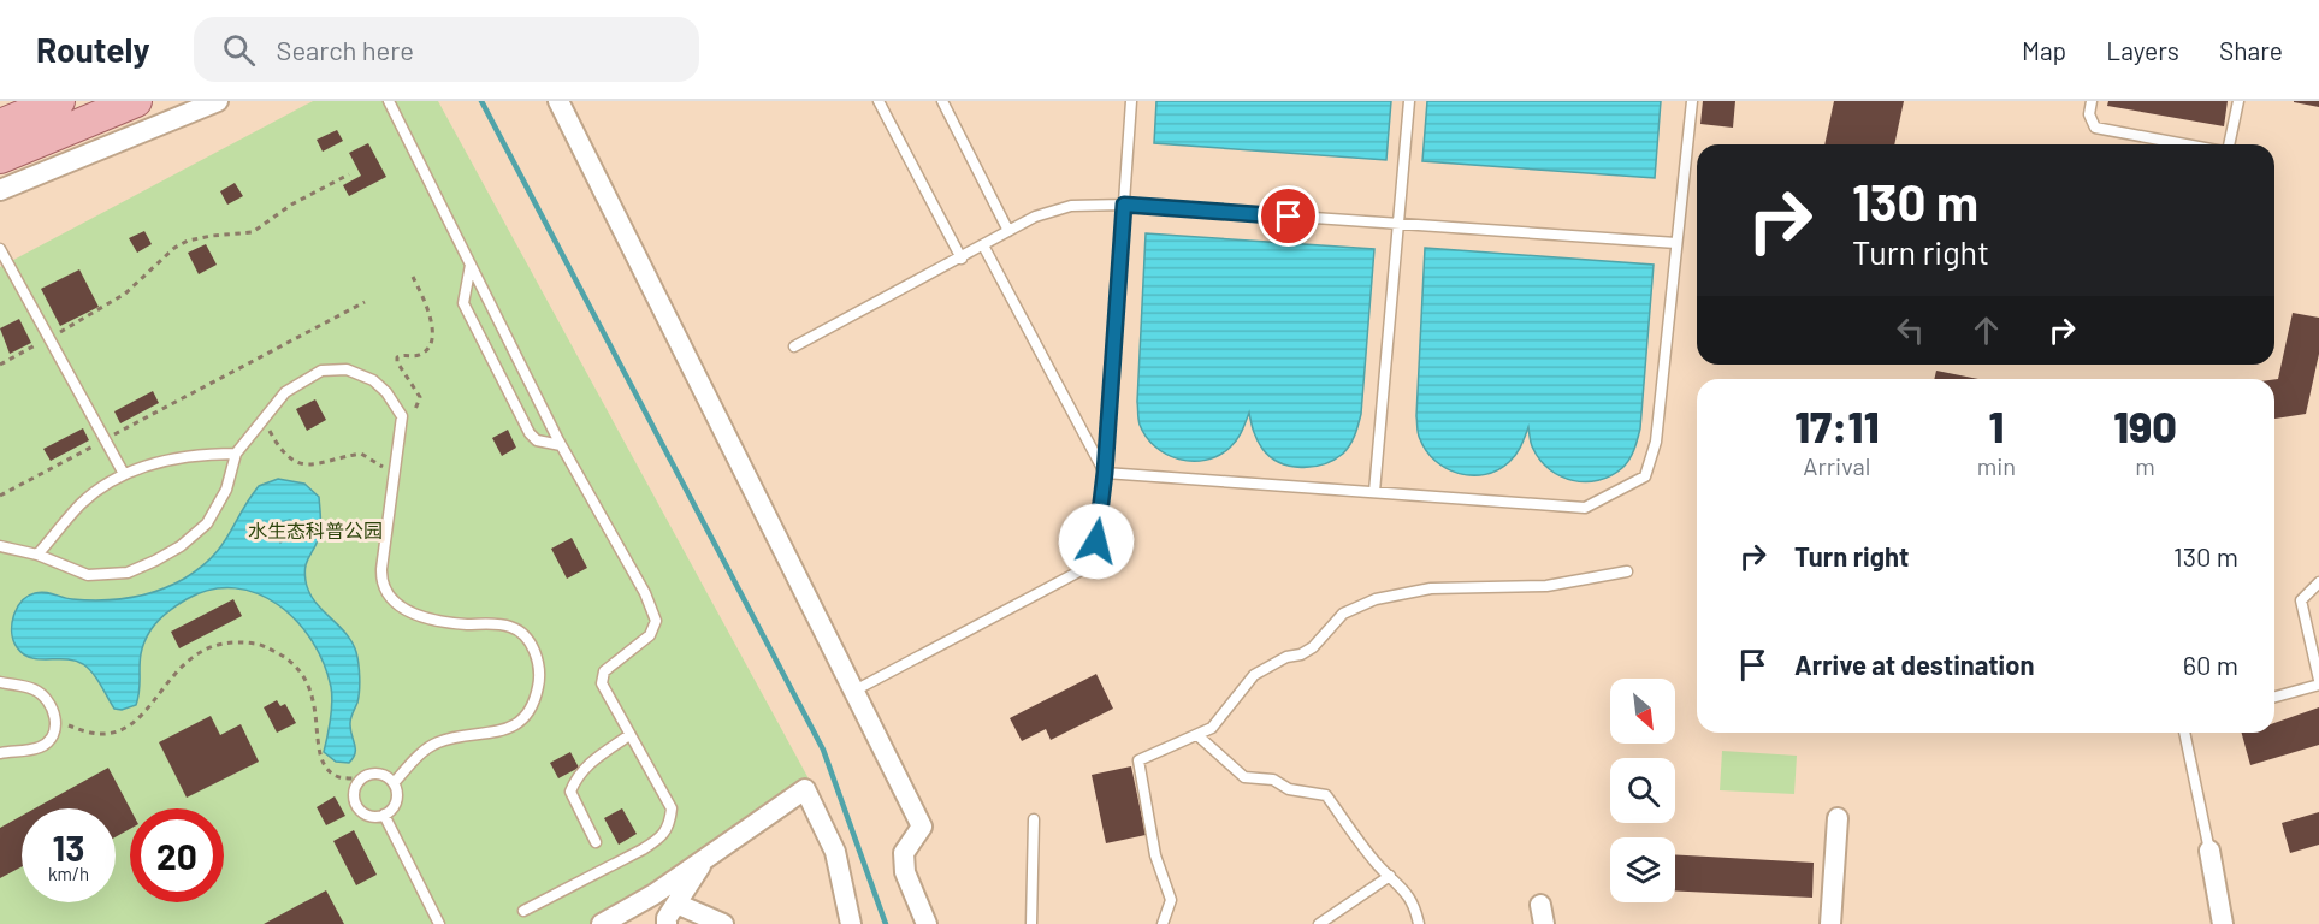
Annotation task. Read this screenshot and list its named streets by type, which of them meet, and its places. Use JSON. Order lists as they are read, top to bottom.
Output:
{
  "parks": ["水生态科普公园"],
  "north": "bottom right",
  "page": {
    "header": "Routely",
    "search": "Search here",
    "nav": ["Map", "Layers", "Share"],
    "turn": ["130 m", "Turn right"],
    "eta": [
      "17:11",
      "Arrival",
      "1",
      "min",
      "190",
      "m"
    ],
    "list": [
      {
        "name": "Turn right",
        "value": "130 m"
      },
      {
        "name": "Arrive at destination",
        "value": "60 m"
      }
    ],
    "speed": "13 km/h",
    "limit": "20"
  }
}
